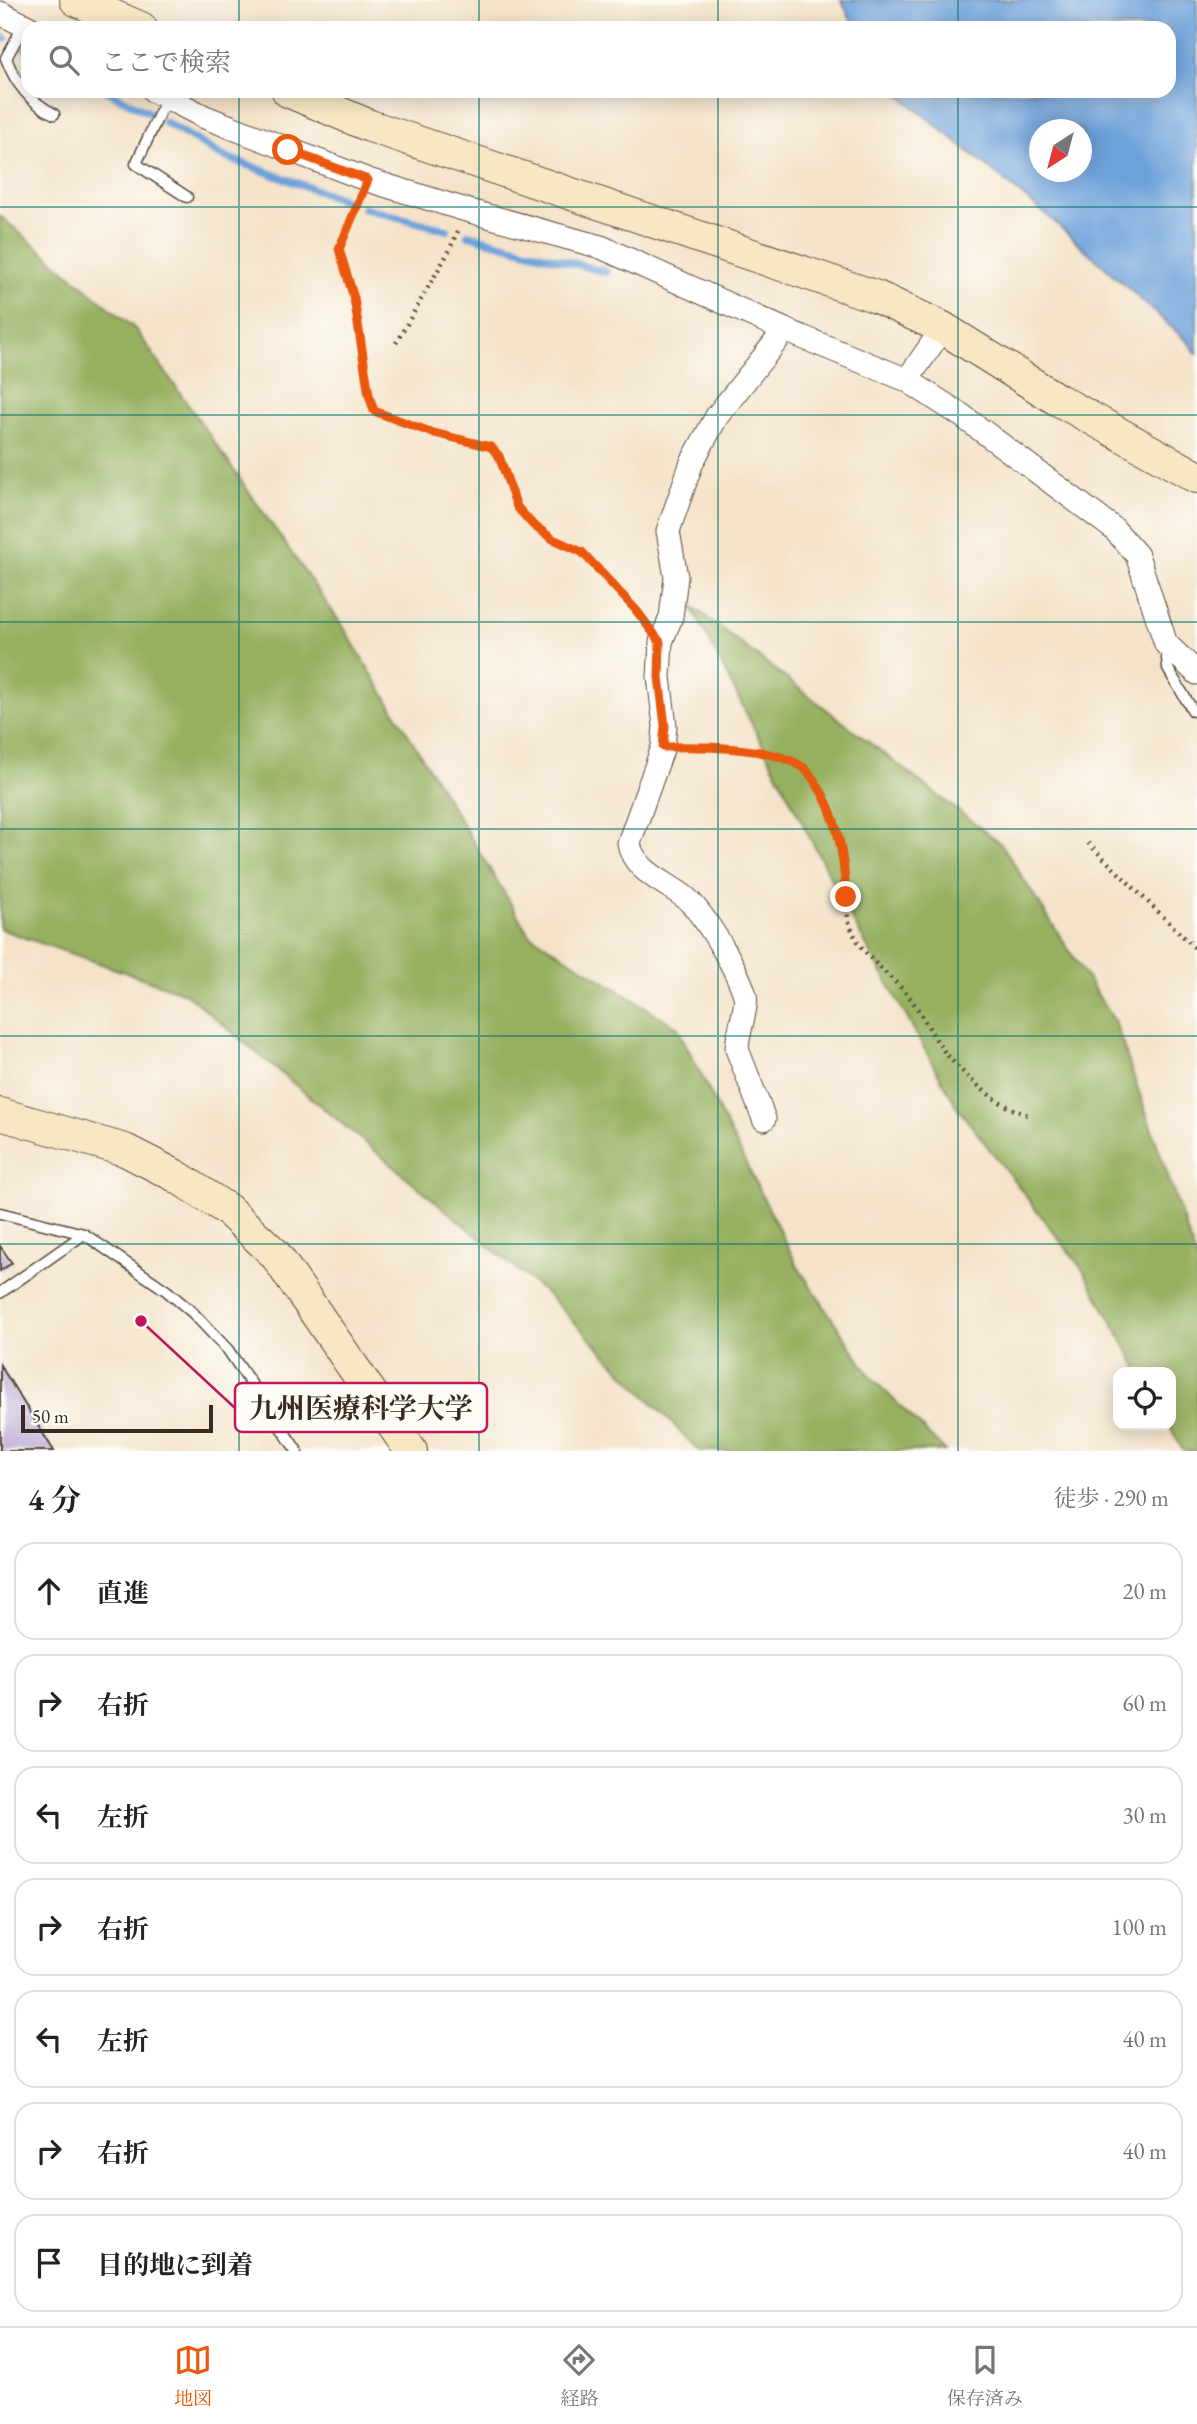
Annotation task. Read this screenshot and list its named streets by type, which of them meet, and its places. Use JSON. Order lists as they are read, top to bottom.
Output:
{
  "places": ["九州医療科学大学"],
  "scale_bar": "50 m",
  "north": "bottom left",
  "page": {
    "search": "ここで検索",
    "scale": "50 m",
    "heading": ["4 分", "徒歩 · 290 m"],
    "list": [
      ["直進", "20 m"],
      ["右折", "60 m"],
      ["左折", "30 m"],
      ["右折", "100 m"],
      ["左折", "40 m"],
      ["右折", "40 m"],
      "目的地に到着"
    ],
    "nav": ["地図", "経路", "保存済み"]
  }
}
